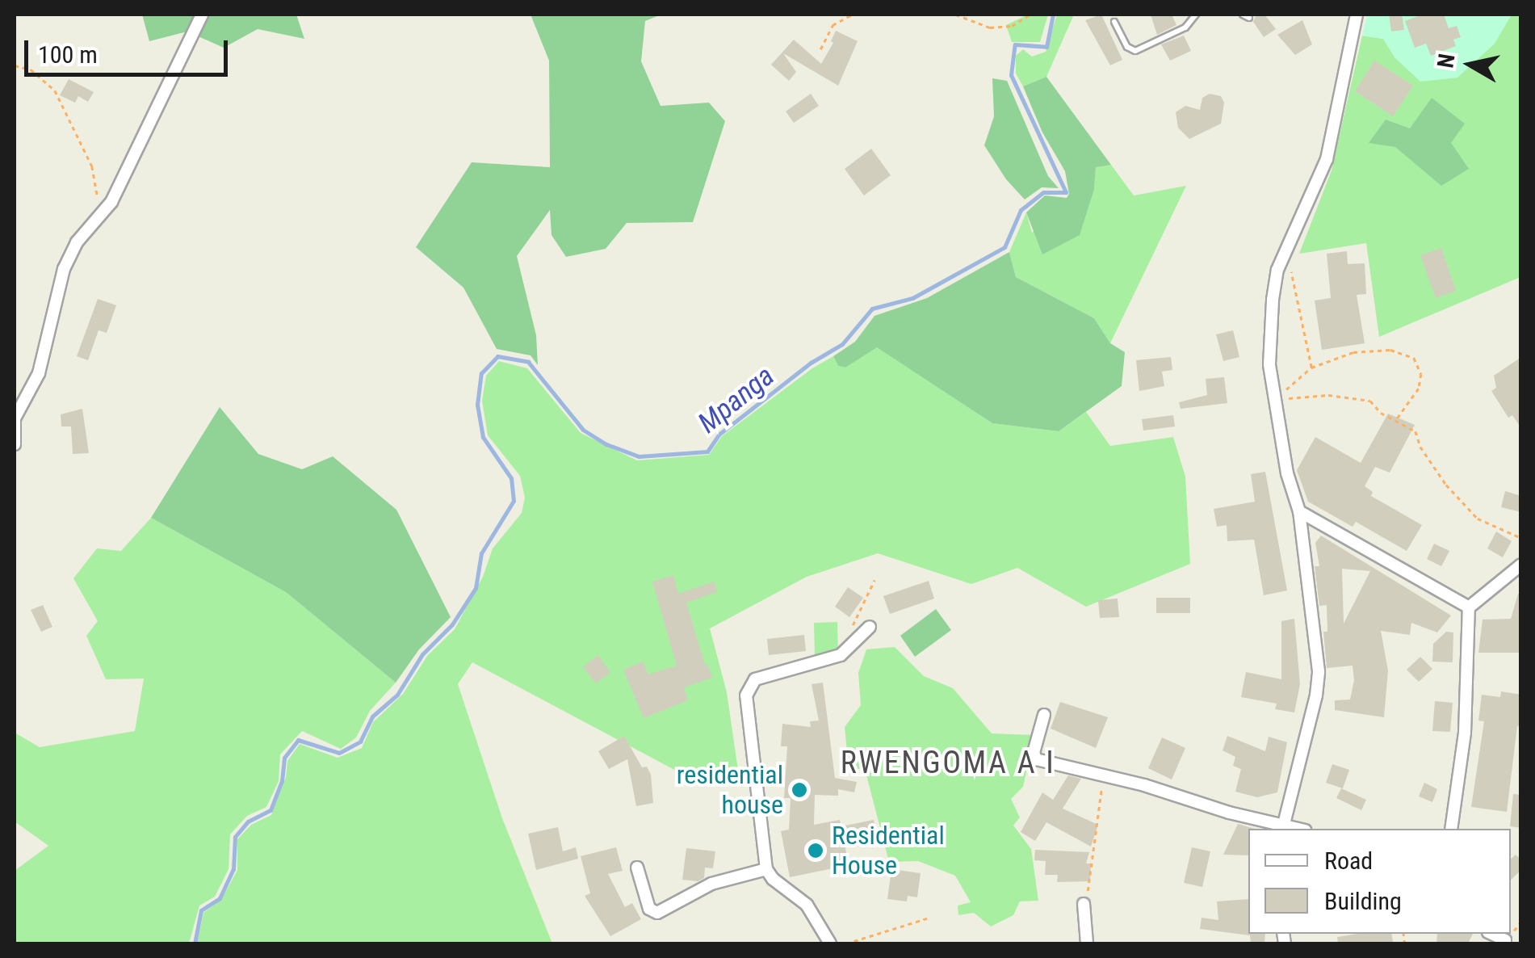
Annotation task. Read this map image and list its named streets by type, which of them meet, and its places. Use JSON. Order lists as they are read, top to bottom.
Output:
{
  "districts": ["RWENGOMA A I"],
  "water": ["Mpanga"],
  "places": ["residential house", "Residential House"],
  "legend": ["Road", "Building"],
  "scale_bar": "100 m",
  "north": "left"
}
